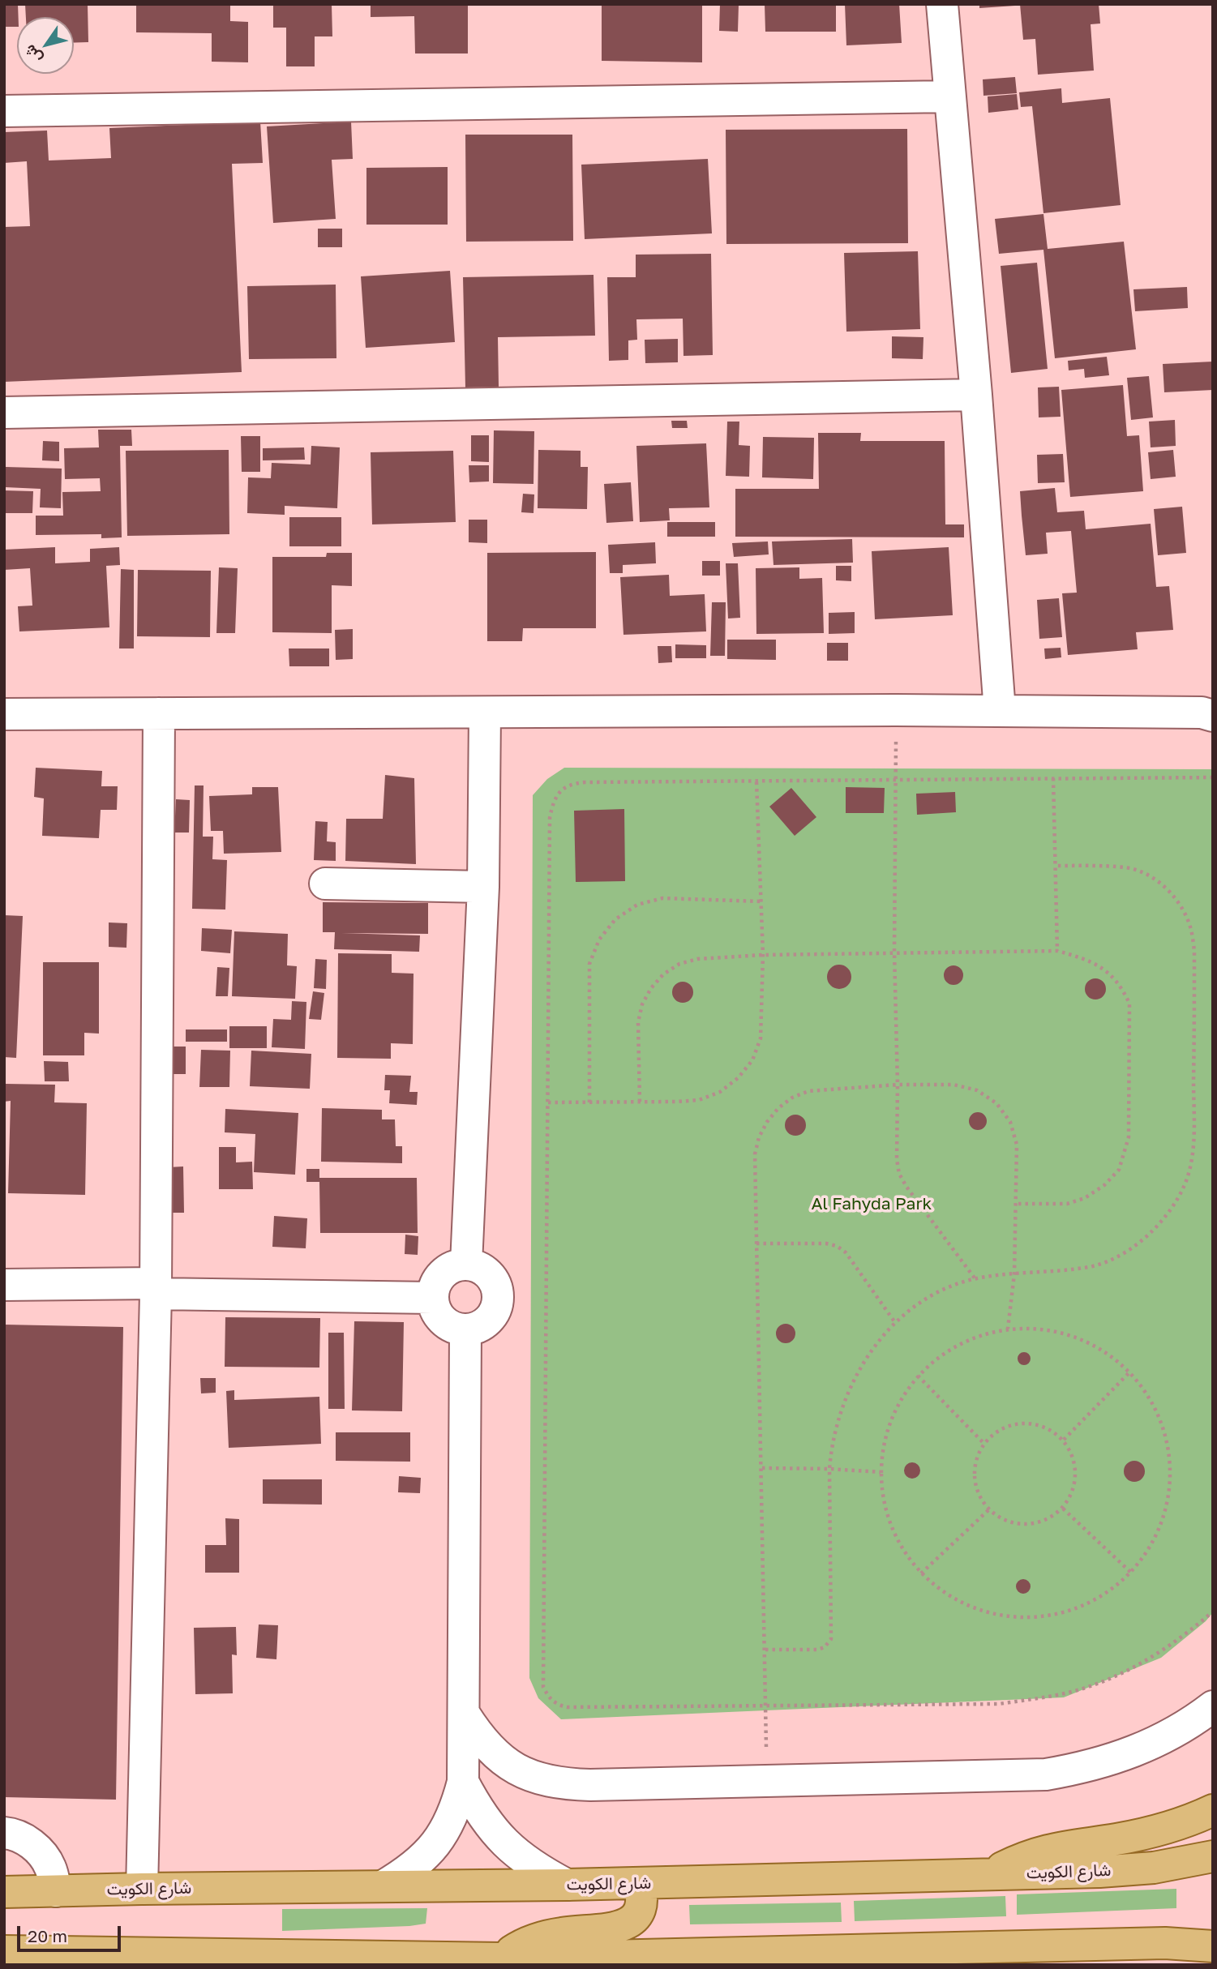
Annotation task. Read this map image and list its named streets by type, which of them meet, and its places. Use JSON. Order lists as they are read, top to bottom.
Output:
{
  "streets": {
    "main road": ["شارع الكويت"]
  },
  "parks": ["Al Fahyda Park"],
  "scale_bar": "20 m",
  "north": "bottom left"
}
